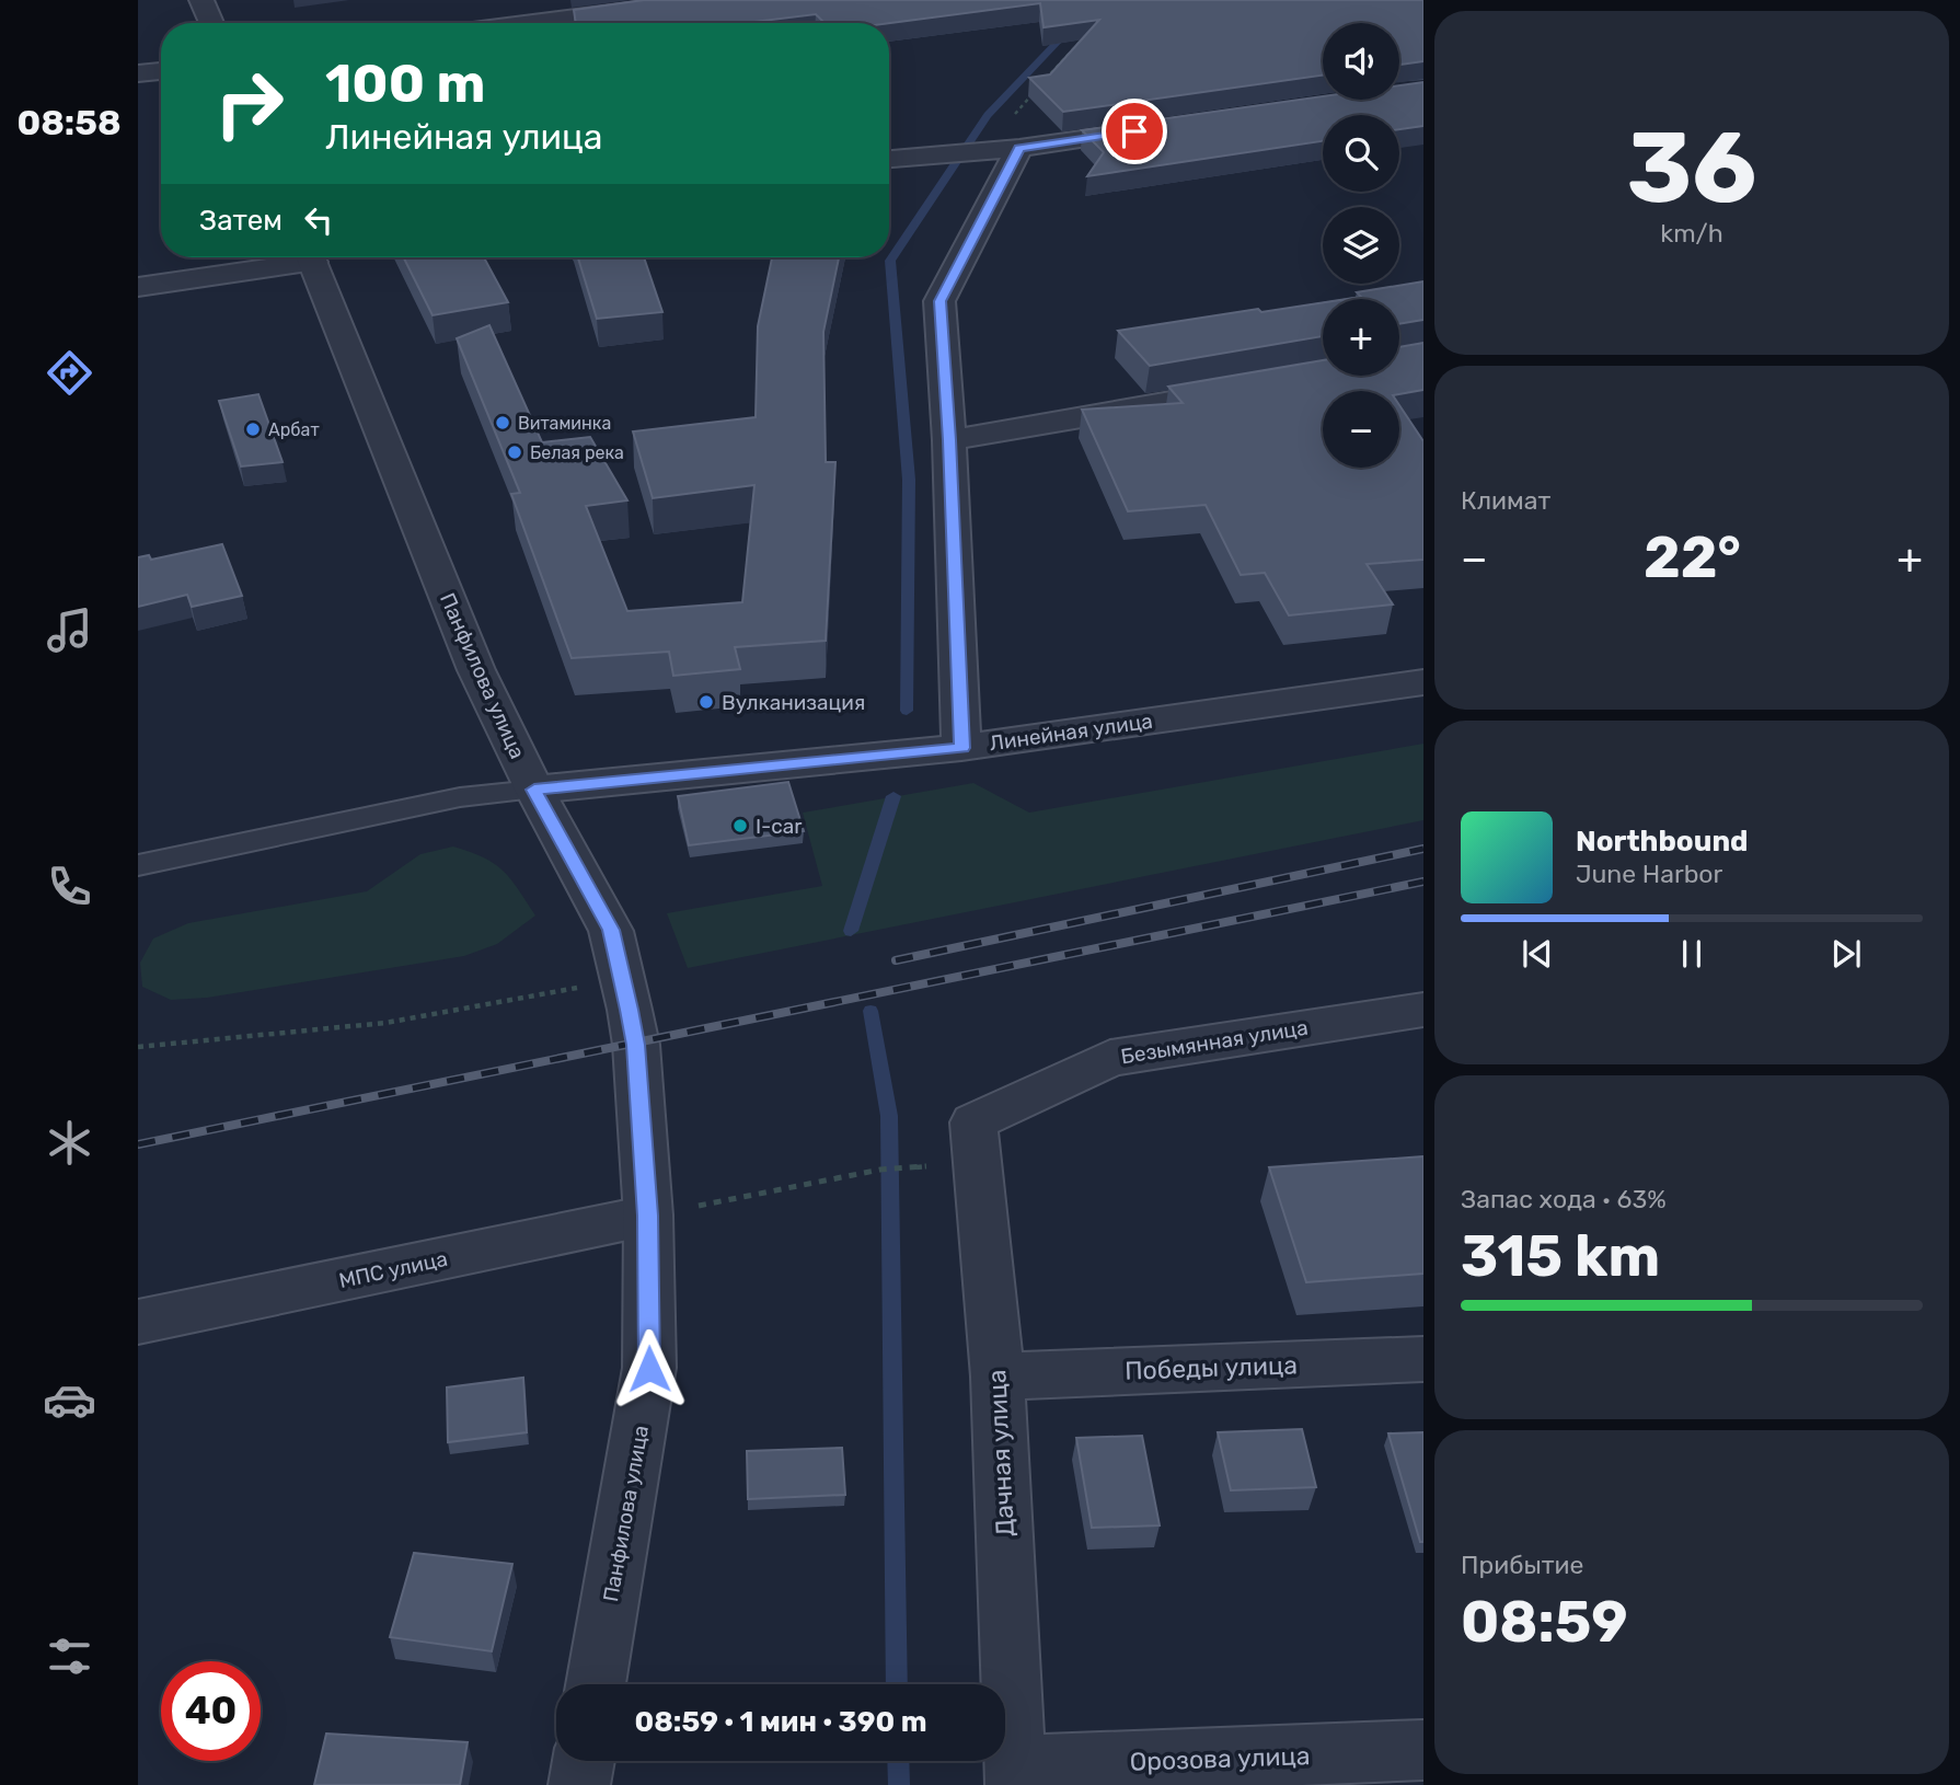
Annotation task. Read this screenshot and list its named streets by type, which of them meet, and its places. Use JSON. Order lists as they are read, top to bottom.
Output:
{
  "streets": {
    "street": [
      "Панфилова улица",
      "Линейная улица",
      "Безымянная улица",
      "МПС улица",
      "Победы улица",
      "Дачная улица",
      "Орозова улица"
    ]
  },
  "crossings": [
    ["Панфилова улица", "Линейная улица"],
    ["Панфилова улица", "МПС улица"],
    ["Безымянная улица", "Дачная улица"],
    ["Победы улица", "Дачная улица"],
    ["Дачная улица", "Орозова улица"]
  ],
  "places": [
    "Витаминка",
    "Арбат",
    "Белая река",
    "Вулканизация",
    "I-car"
  ],
  "page": {
    "tabs": "08:58",
    "tile": [
      ["36", "km/h"],
      "Климат",
      ["Запас хода · 63%", "315 km"],
      ["Прибытие", "08:59"]
    ],
    "map_buttons": ["+", "−"],
    "turn": ["100 m", "Линейная улица"],
    "then": "Затем",
    "heat": ["−", "22°", "+"],
    "song": ["Northbound", "June Harbor"],
    "limit": "40",
    "trip": "08:59 · 1 мин · 390 m"
  }
}
